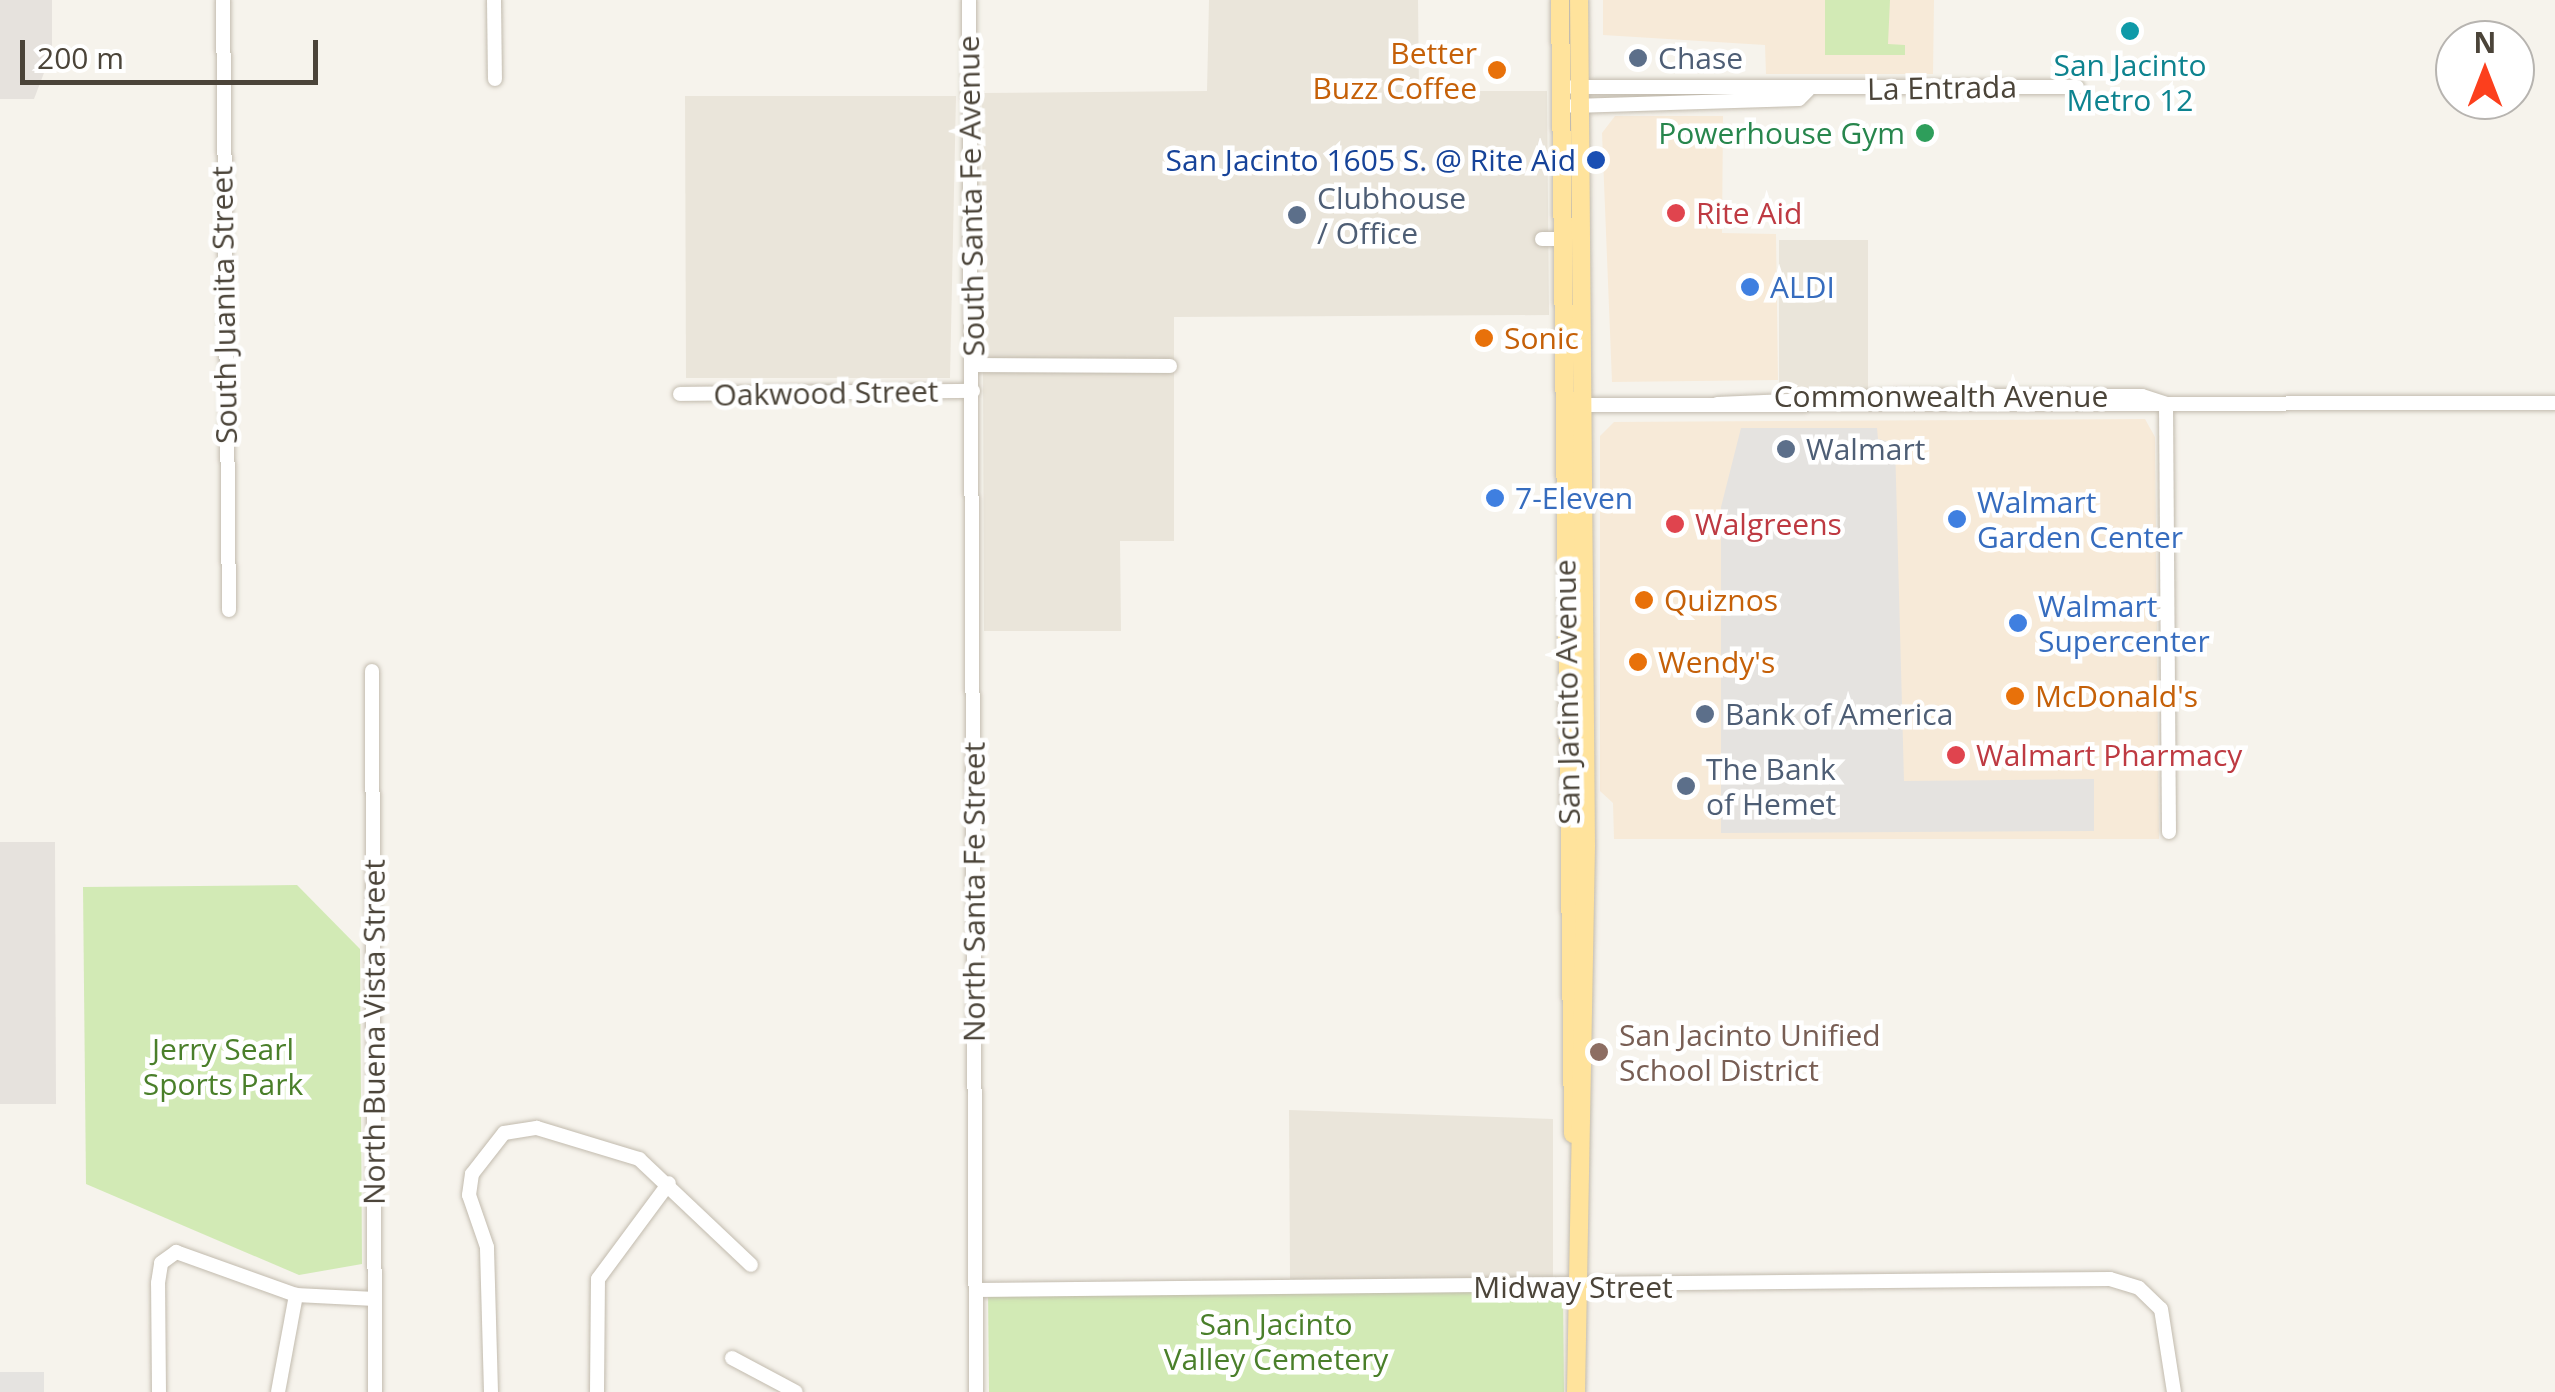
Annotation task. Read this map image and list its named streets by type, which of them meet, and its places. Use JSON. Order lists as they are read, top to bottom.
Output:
{
  "streets": {
    "main road": ["San Jacinto Avenue"],
    "street": [
      "La Entrada",
      "South Santa Fe Avenue",
      "South Juanita Street",
      "Oakwood Street",
      "Commonwealth Avenue",
      "North Santa Fe Street",
      "North Buena Vista Street",
      "Midway Street"
    ]
  },
  "crossings": [
    ["La Entrada", "San Jacinto Avenue"],
    ["South Santa Fe Avenue", "Oakwood Street"],
    ["South Santa Fe Avenue", "North Santa Fe Street"],
    ["Oakwood Street", "North Santa Fe Street"],
    ["Commonwealth Avenue", "San Jacinto Avenue"],
    ["San Jacinto Avenue", "Midway Street"],
    ["North Santa Fe Street", "Midway Street"]
  ],
  "parks": ["Jerry Searl Sports Park", "San Jacinto Valley Cemetery"],
  "places": [
    "San Jacinto Metro 12",
    "Chase",
    "Better Buzz Coffee",
    "Powerhouse Gym",
    "San Jacinto 1605 S. @ Rite Aid",
    "Rite Aid",
    "Clubhouse / Office",
    "ALDI",
    "Sonic",
    "Walmart",
    "7-Eleven",
    "Walmart Garden Center",
    "Walgreens",
    "Quiznos",
    "Walmart Supercenter",
    "Wendy's",
    "McDonald's",
    "Bank of America",
    "Walmart Pharmacy",
    "The Bank of Hemet",
    "San Jacinto Unified School District"
  ],
  "scale_bar": "200 m",
  "north": "top"
}
